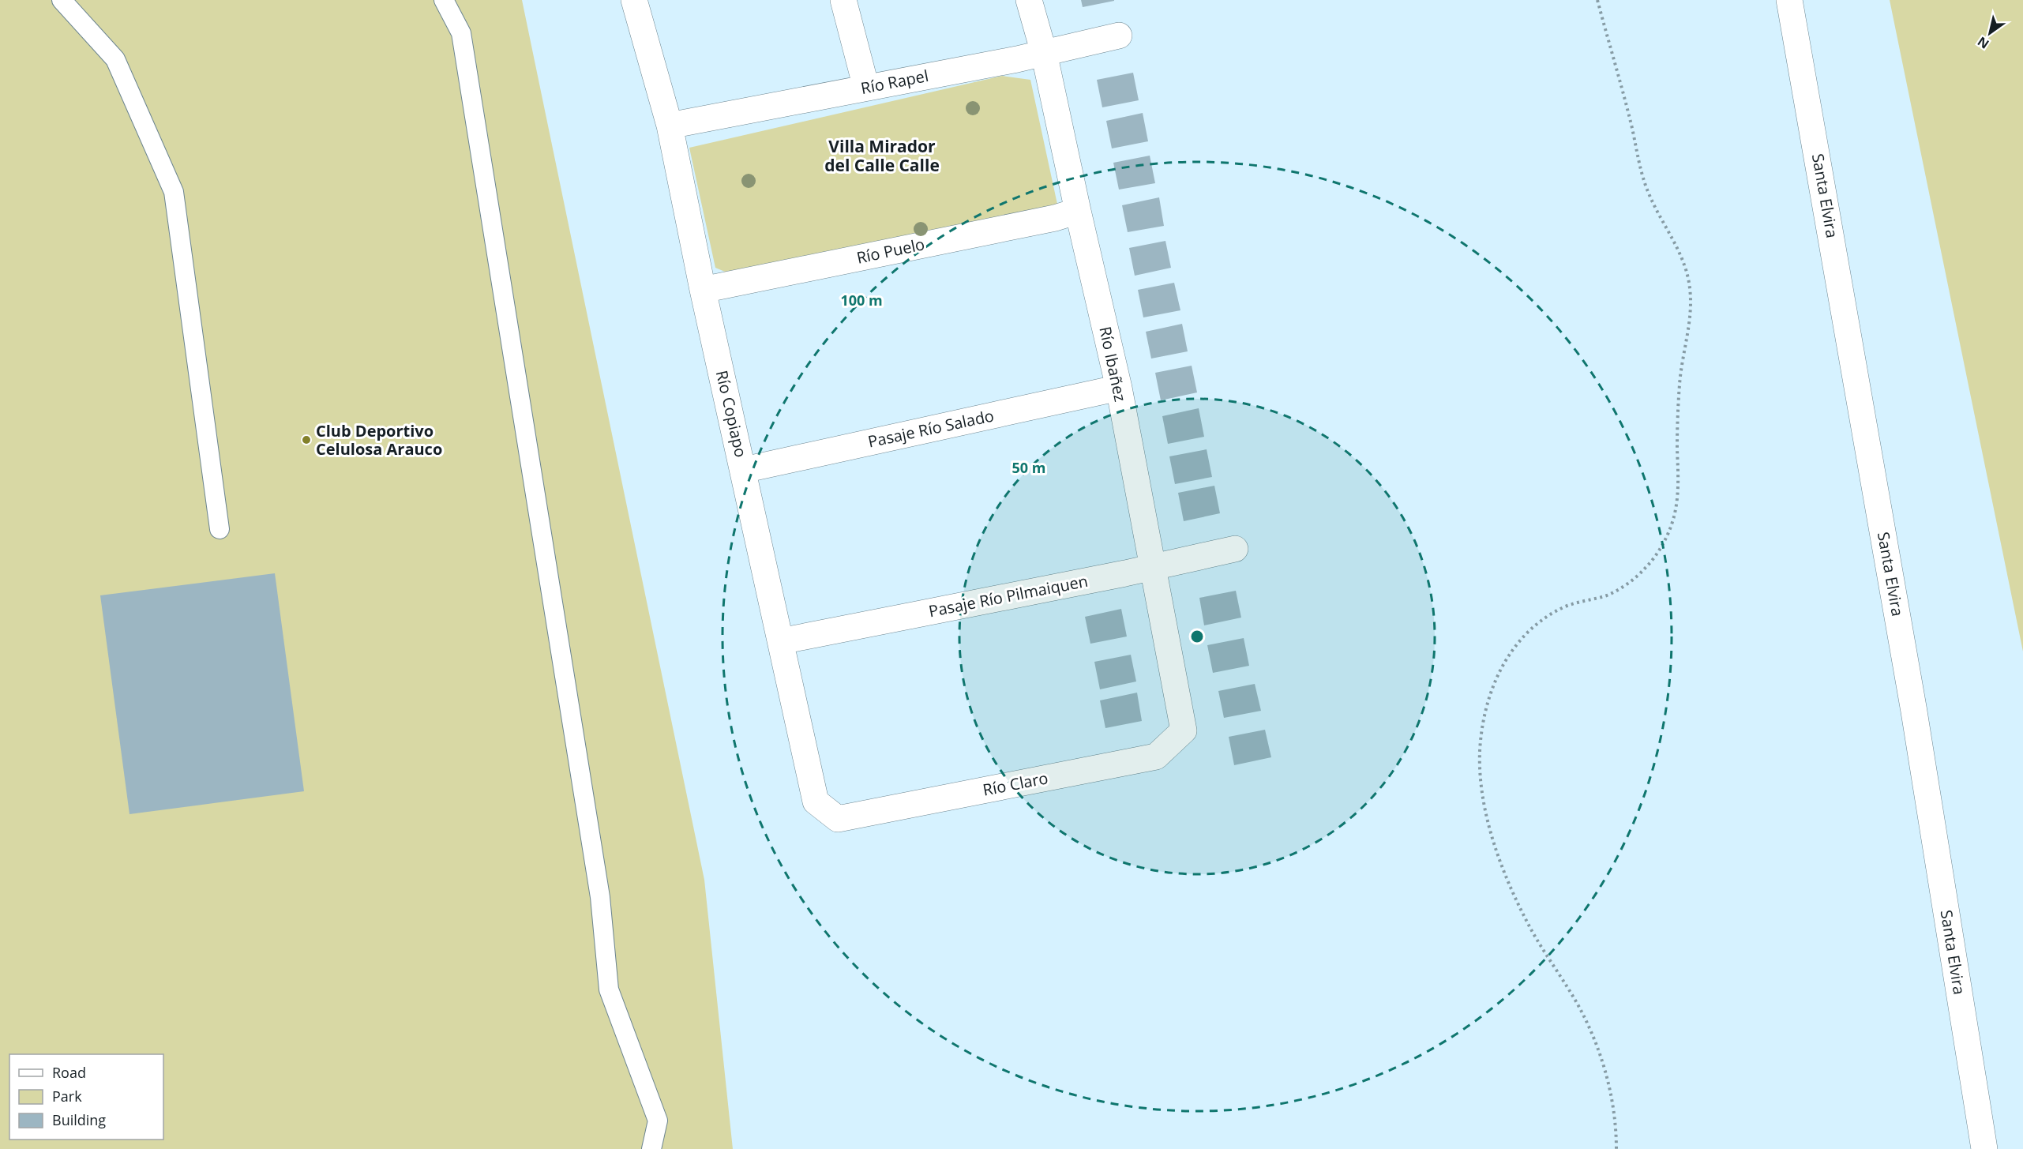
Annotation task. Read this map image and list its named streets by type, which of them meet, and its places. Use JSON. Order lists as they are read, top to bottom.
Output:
{
  "streets": {
    "street": [
      "Río Rapel",
      "Santa Elvira",
      "Río Puelo",
      "Río Ibañez",
      "Río Copiapo",
      "Pasaje Río Salado",
      "Pasaje Río Pilmaiquen",
      "Río Claro"
    ]
  },
  "crossings": [
    ["Río Rapel", "Río Ibañez"],
    ["Río Rapel", "Río Copiapo"],
    ["Río Puelo", "Río Ibañez"],
    ["Río Puelo", "Río Copiapo"],
    ["Río Ibañez", "Pasaje Río Salado"],
    ["Río Ibañez", "Pasaje Río Pilmaiquen"],
    ["Río Ibañez", "Río Claro"],
    ["Río Copiapo", "Pasaje Río Salado"],
    ["Río Copiapo", "Pasaje Río Pilmaiquen"],
    ["Río Copiapo", "Río Claro"]
  ],
  "districts": ["Villa Mirador del Calle Calle"],
  "places": ["Club Deportivo Celulosa Arauco"],
  "legend": ["Road", "Park", "Building"],
  "north": "bottom left",
  "rings": ["100 m", "50 m"]
}
